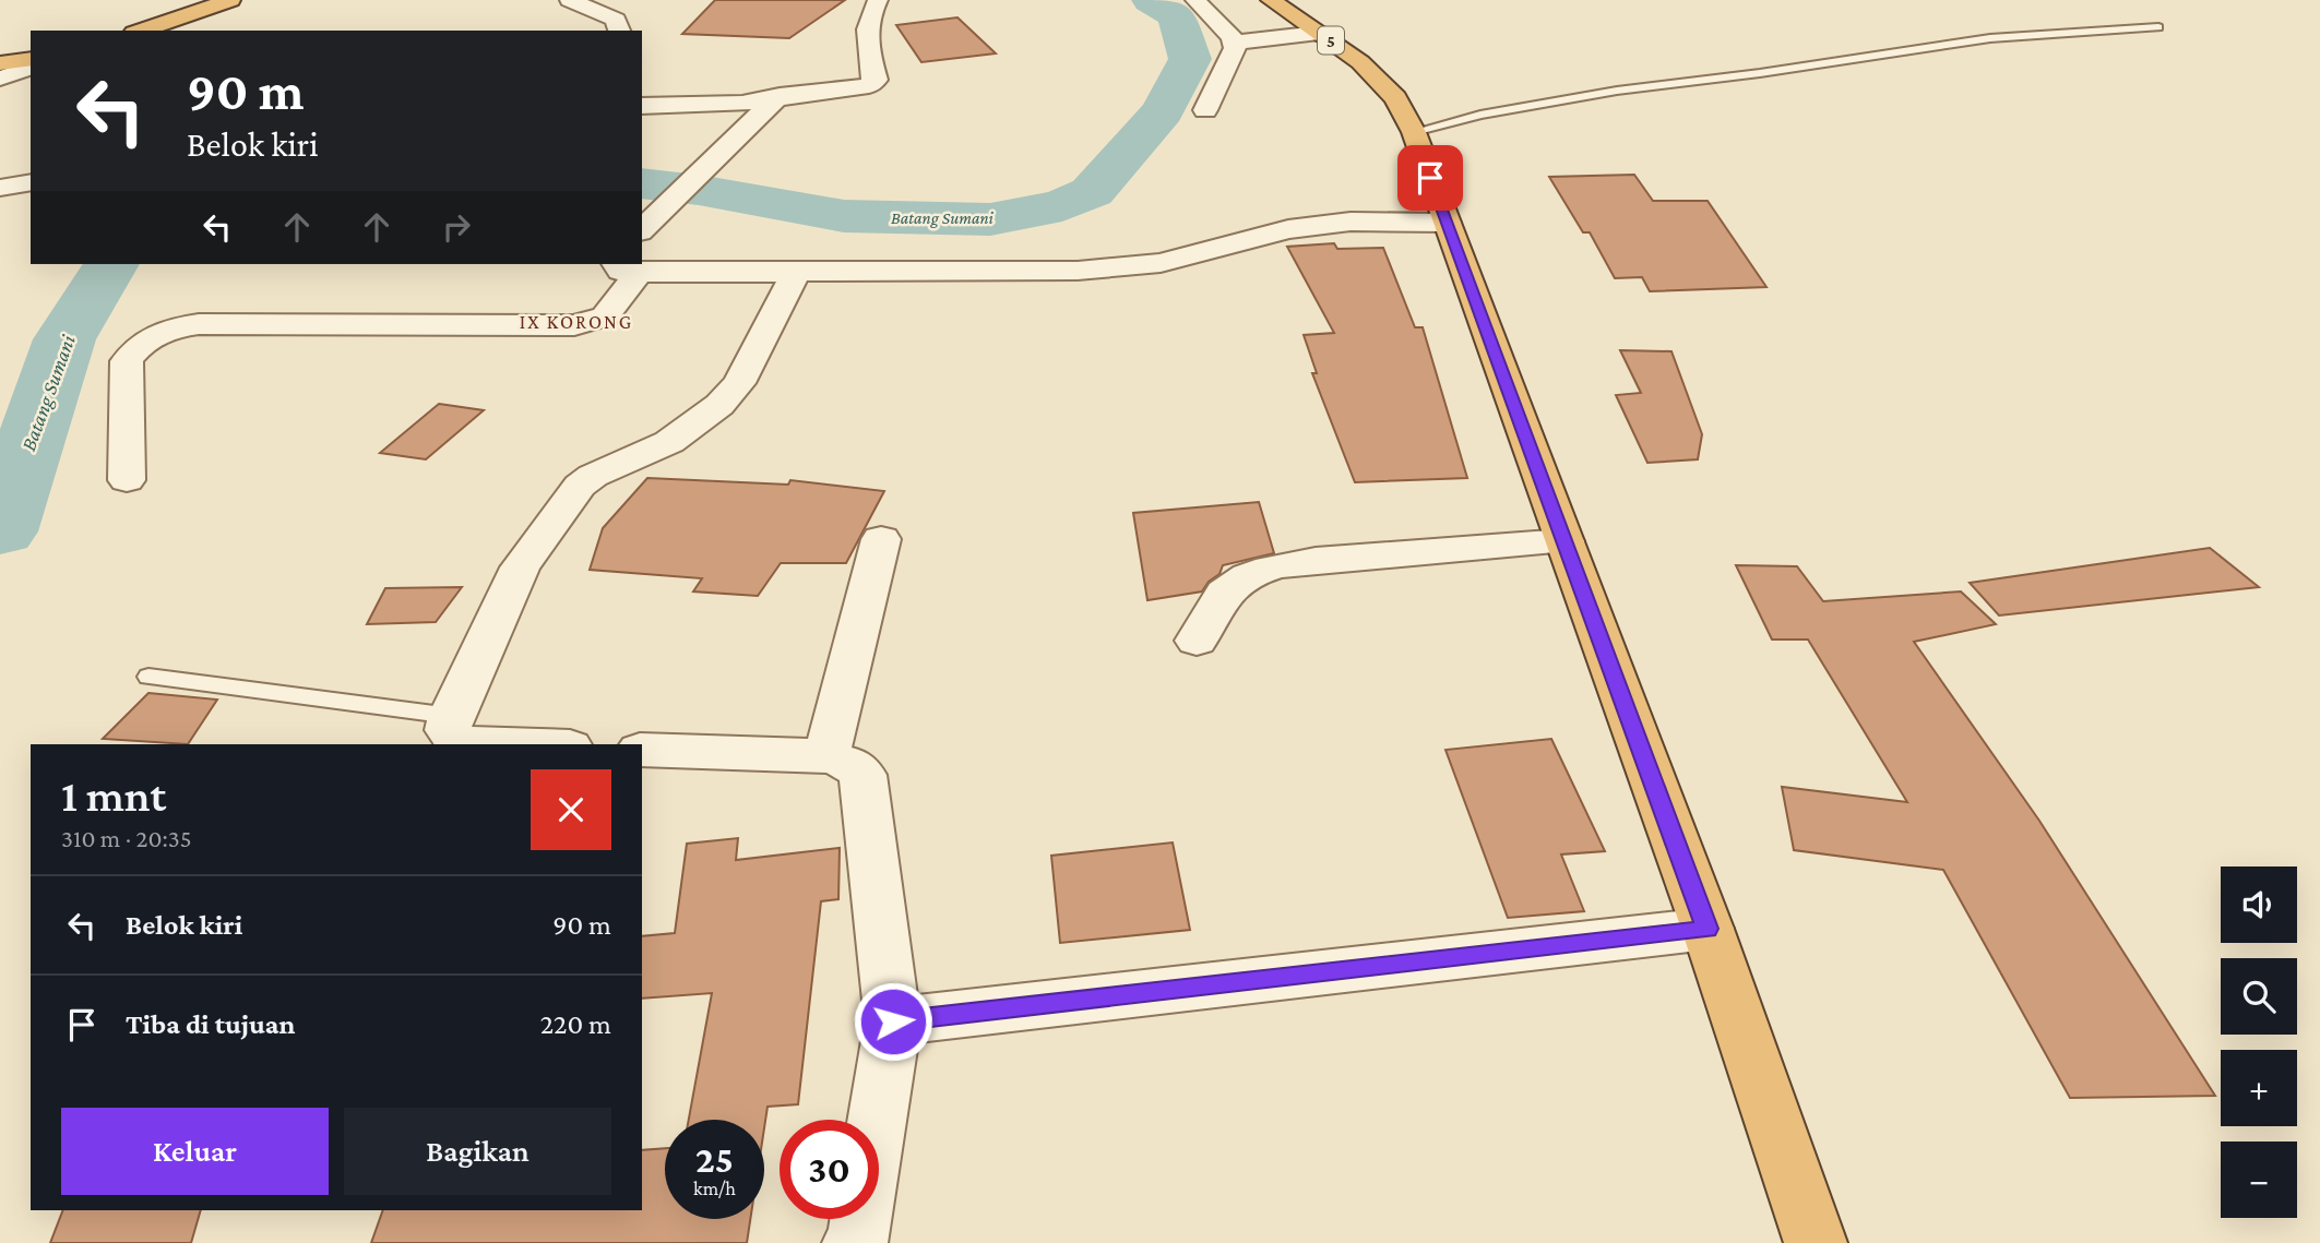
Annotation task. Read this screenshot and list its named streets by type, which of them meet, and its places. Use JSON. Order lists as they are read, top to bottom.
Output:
{
  "streets": {
    "highway": ["5"]
  },
  "districts": ["IX KORONG"],
  "water": ["Batang Sumani"],
  "page": {
    "turn": ["90 m", "Belok kiri"],
    "heading": ["1 mnt", "310 m · 20:35"],
    "map_buttons": ["+", "−"],
    "list": [
      {
        "name": "Belok kiri",
        "value": "90 m"
      },
      {
        "name": "Tiba di tujuan",
        "value": "220 m"
      }
    ],
    "buttons": ["Keluar", "Bagikan"],
    "speed": "25 km/h",
    "limit": "30"
  }
}
